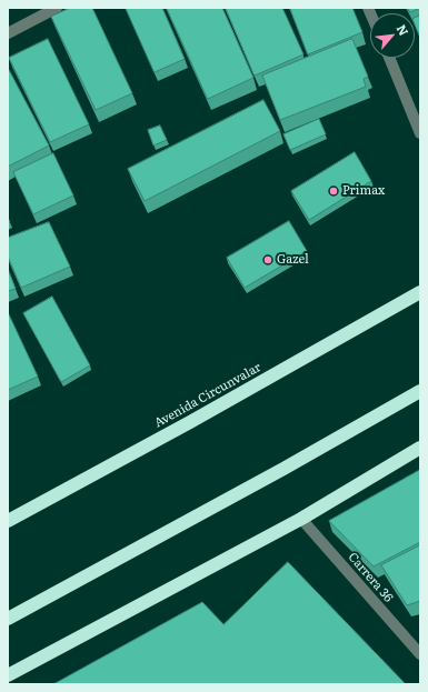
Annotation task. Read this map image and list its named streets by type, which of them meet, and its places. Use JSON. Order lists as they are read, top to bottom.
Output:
{
  "streets": {
    "highway": ["Avenida Circunvalar"],
    "street": ["Carrera 36"]
  },
  "places": ["Primax", "Gazel"],
  "north": "top right"
}
